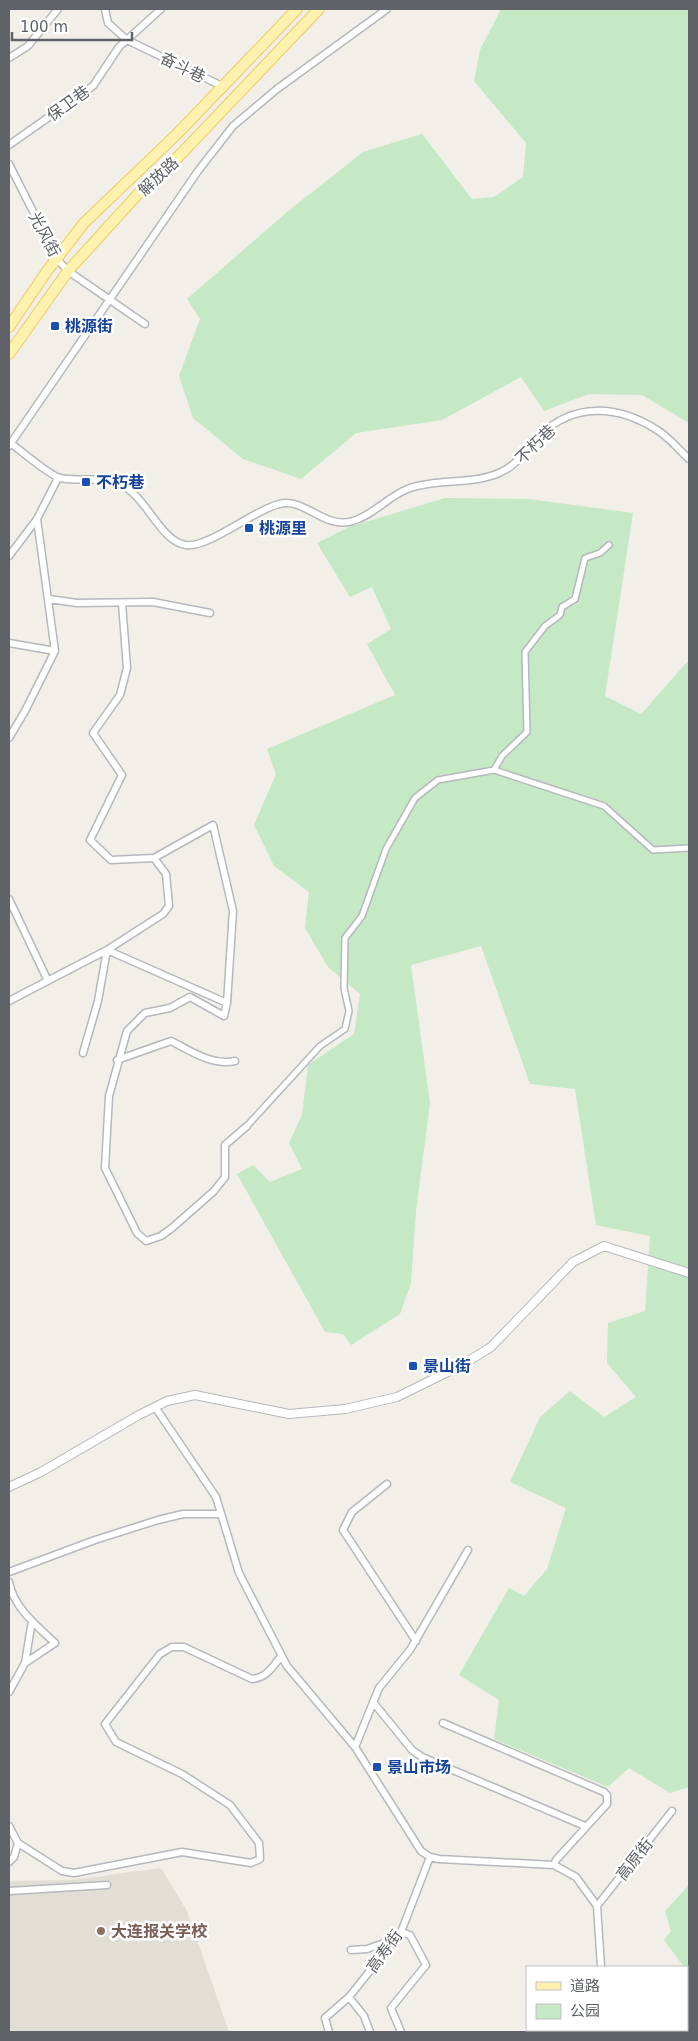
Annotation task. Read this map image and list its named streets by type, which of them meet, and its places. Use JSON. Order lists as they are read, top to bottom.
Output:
{
  "streets": {
    "main road": ["解放路"],
    "street": [
      "奋斗巷",
      "保卫巷",
      "光风街",
      "不朽巷",
      "高原街",
      "高寿街"
    ]
  },
  "crossings": [
    ["奋斗巷", "保卫巷"],
    ["奋斗巷", "解放路"],
    ["解放路", "光风街"]
  ],
  "places": {
    "transit": [
      "桃源街",
      "不朽巷",
      "桃源里",
      "景山街",
      "景山市场"
    ],
    "other": ["大连报关学校"]
  },
  "legend": ["道路", "公园"],
  "scale_bar": "100 m"
}
